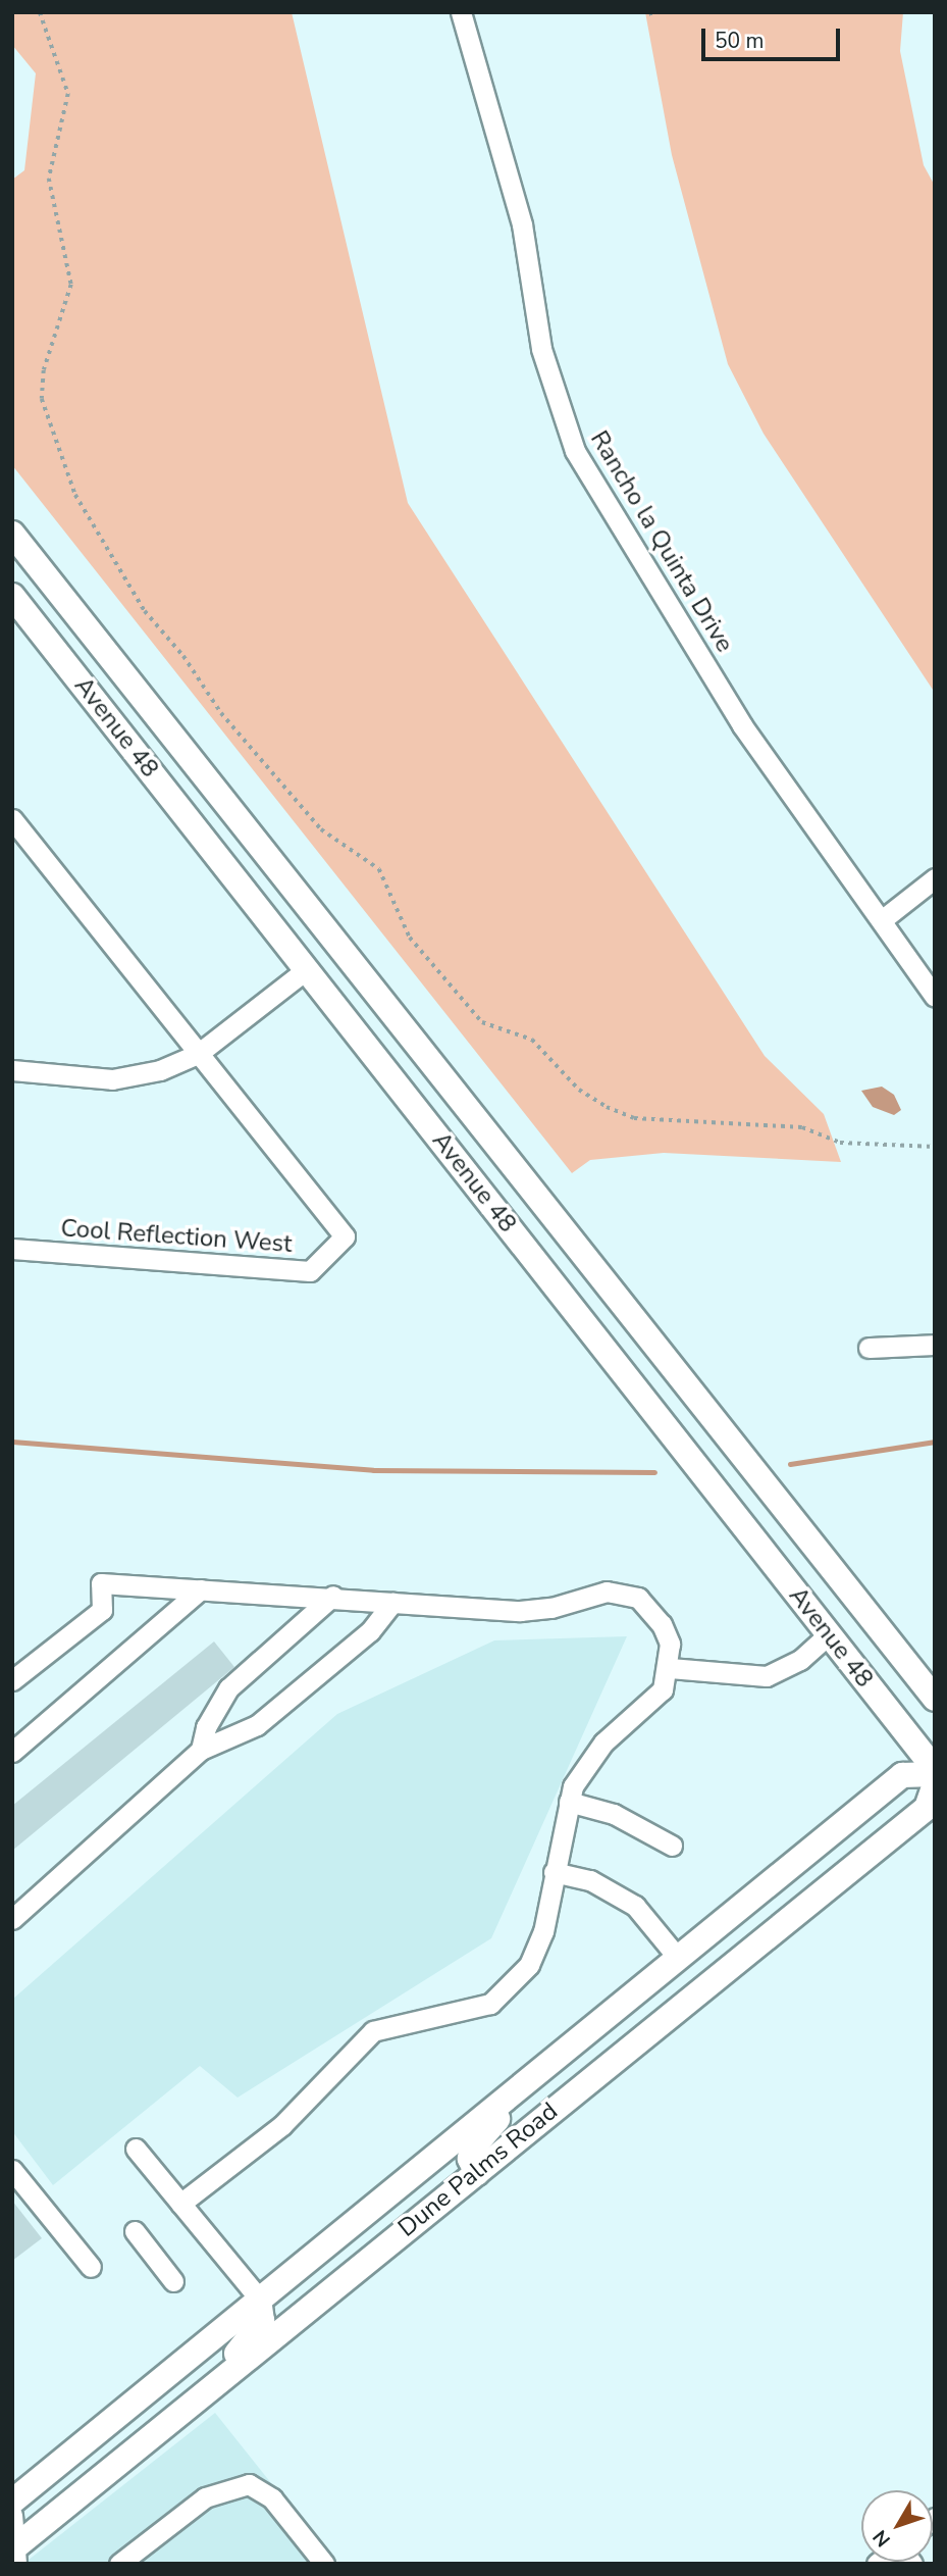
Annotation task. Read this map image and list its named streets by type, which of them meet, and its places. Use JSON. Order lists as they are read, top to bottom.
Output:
{
  "streets": {
    "main road": ["Avenue 48", "Dune Palms Road"],
    "street": ["Rancho la Quinta Drive", "Cool Reflection West"]
  },
  "crossings": [
    ["Avenue 48", "Dune Palms Road"]
  ],
  "scale_bar": "50 m",
  "north": "bottom left"
}
